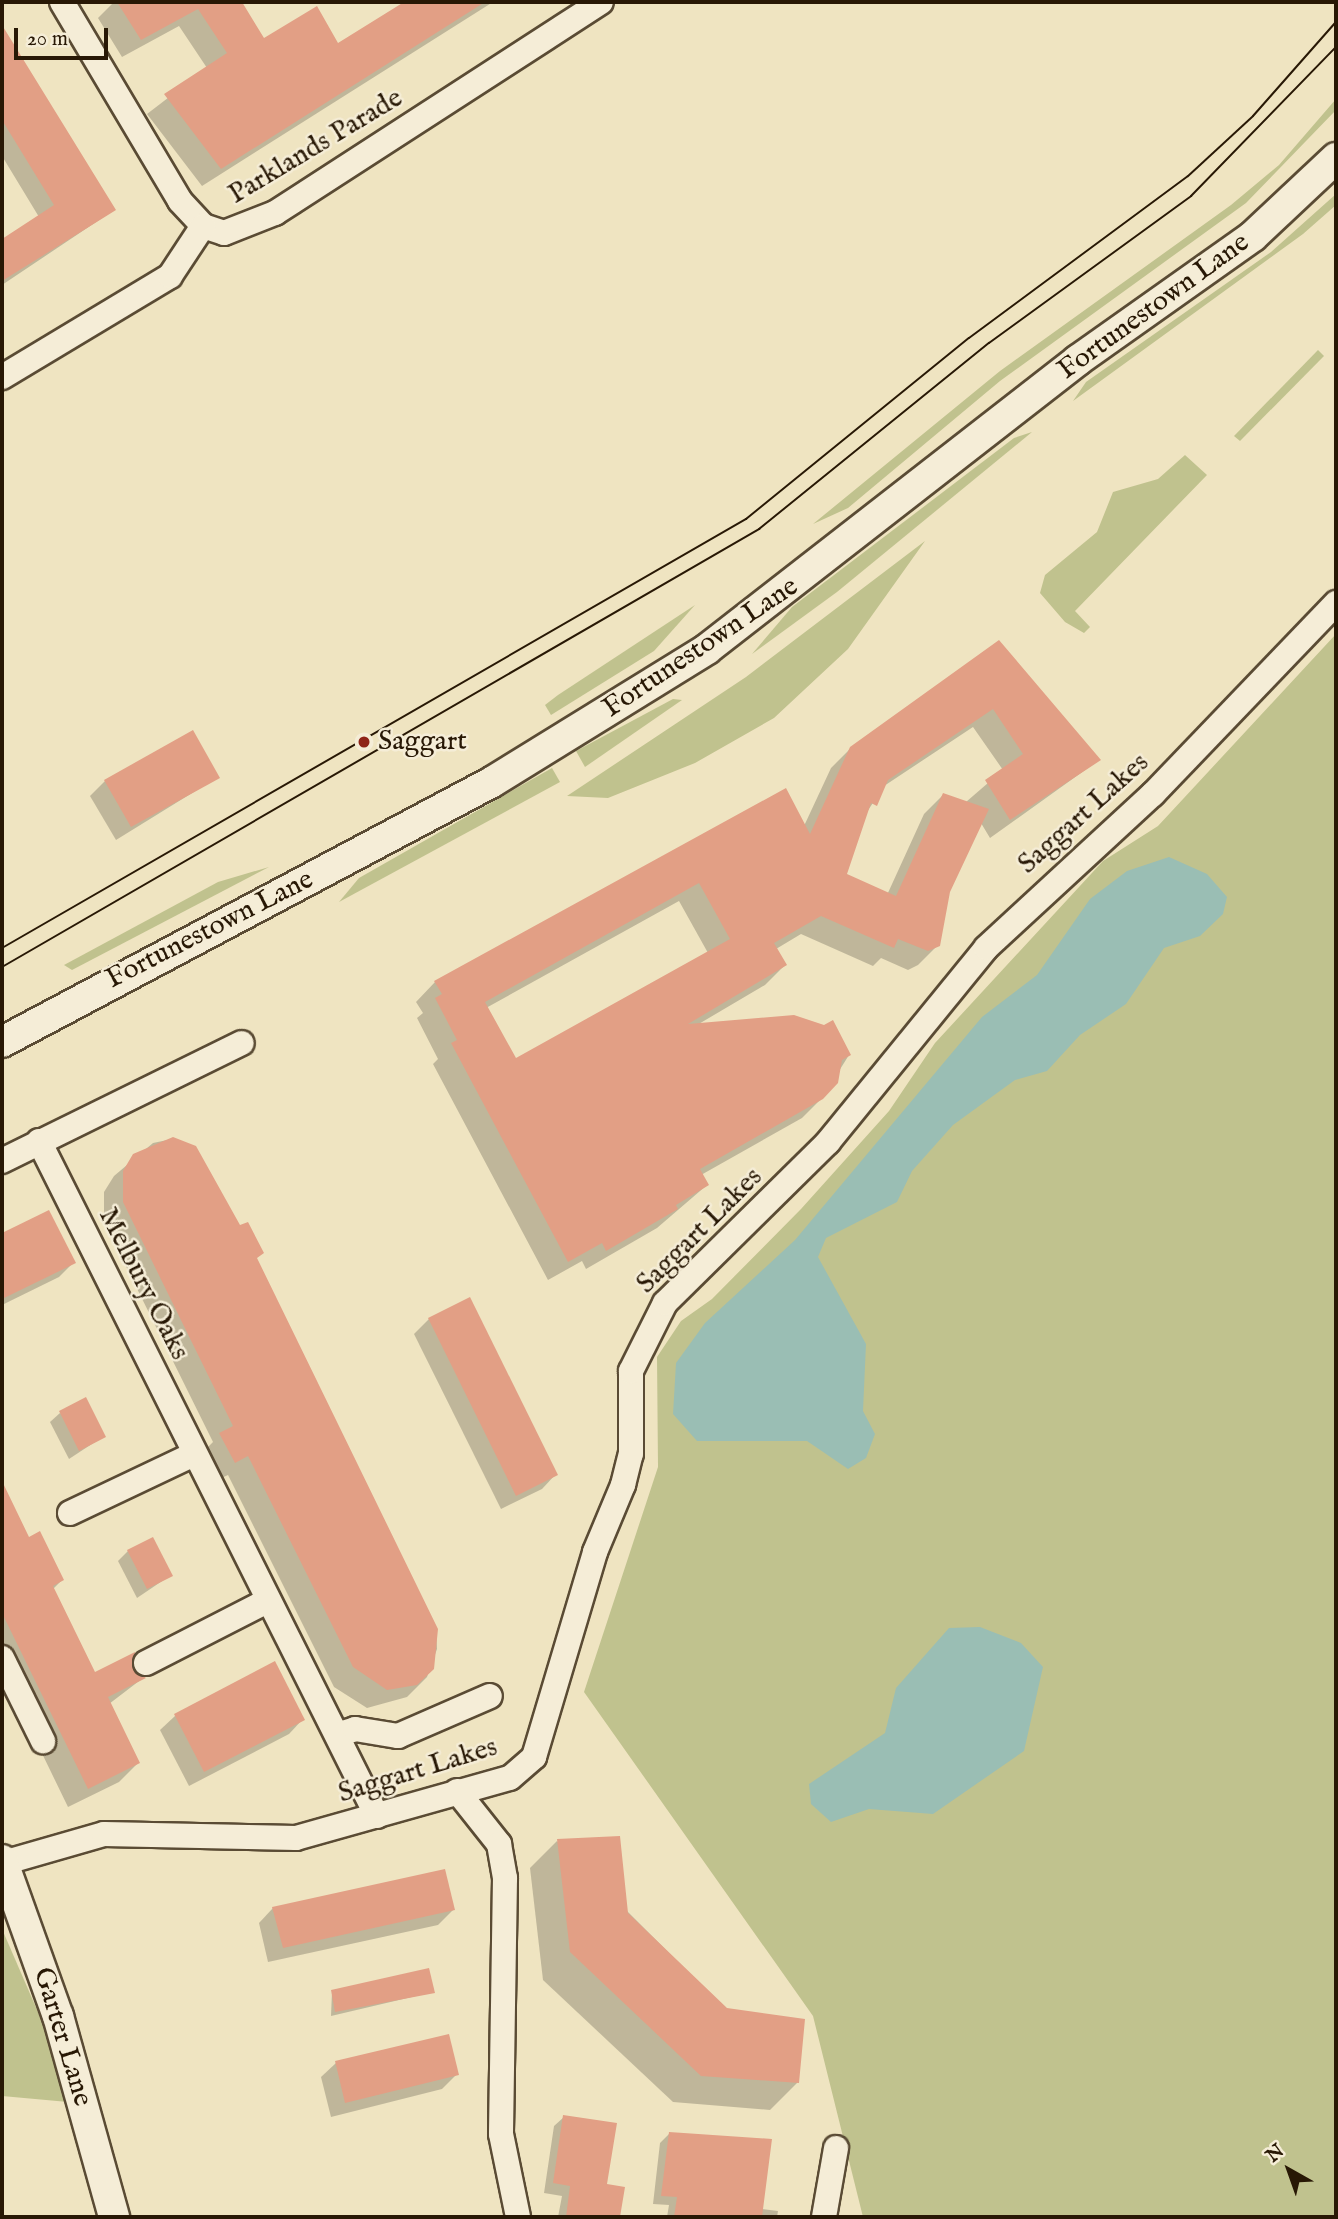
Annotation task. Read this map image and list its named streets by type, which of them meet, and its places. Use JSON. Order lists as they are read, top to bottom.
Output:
{
  "streets": {
    "street": [
      "Parklands Parade",
      "Fortunestown Lane",
      "Saggart Lakes",
      "Melbury Oaks",
      "Garter Lane"
    ]
  },
  "crossings": [
    ["Saggart Lakes", "Melbury Oaks"],
    ["Saggart Lakes", "Garter Lane"]
  ],
  "places": ["Saggart"],
  "scale_bar": "20 m",
  "north": "top left"
}
